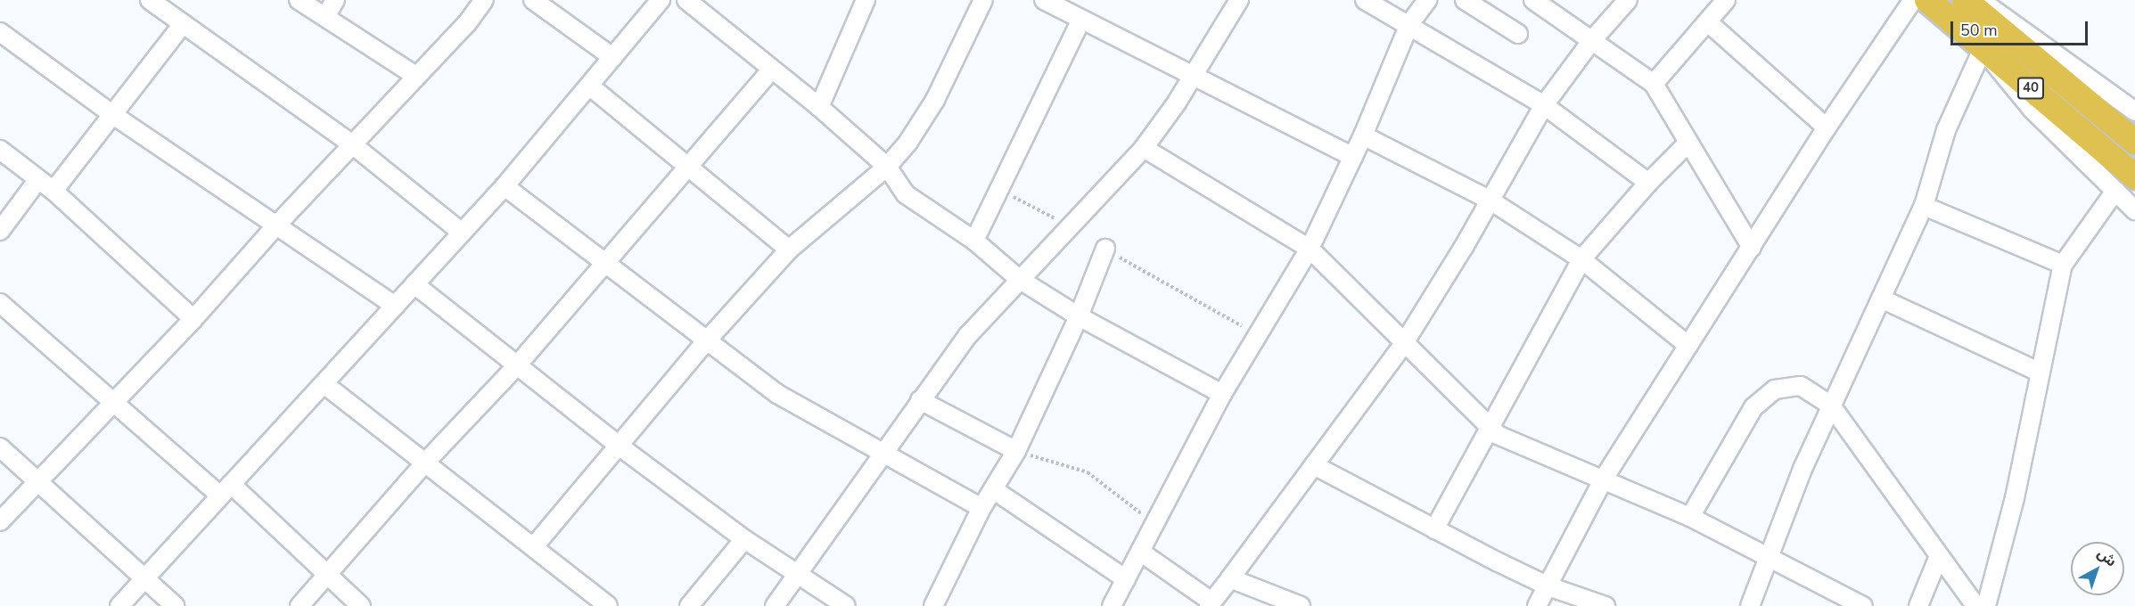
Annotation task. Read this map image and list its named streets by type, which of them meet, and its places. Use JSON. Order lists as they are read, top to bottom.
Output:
{
  "streets": {
    "highway": ["40"]
  },
  "scale_bar": "50 m",
  "north": "top right"
}
